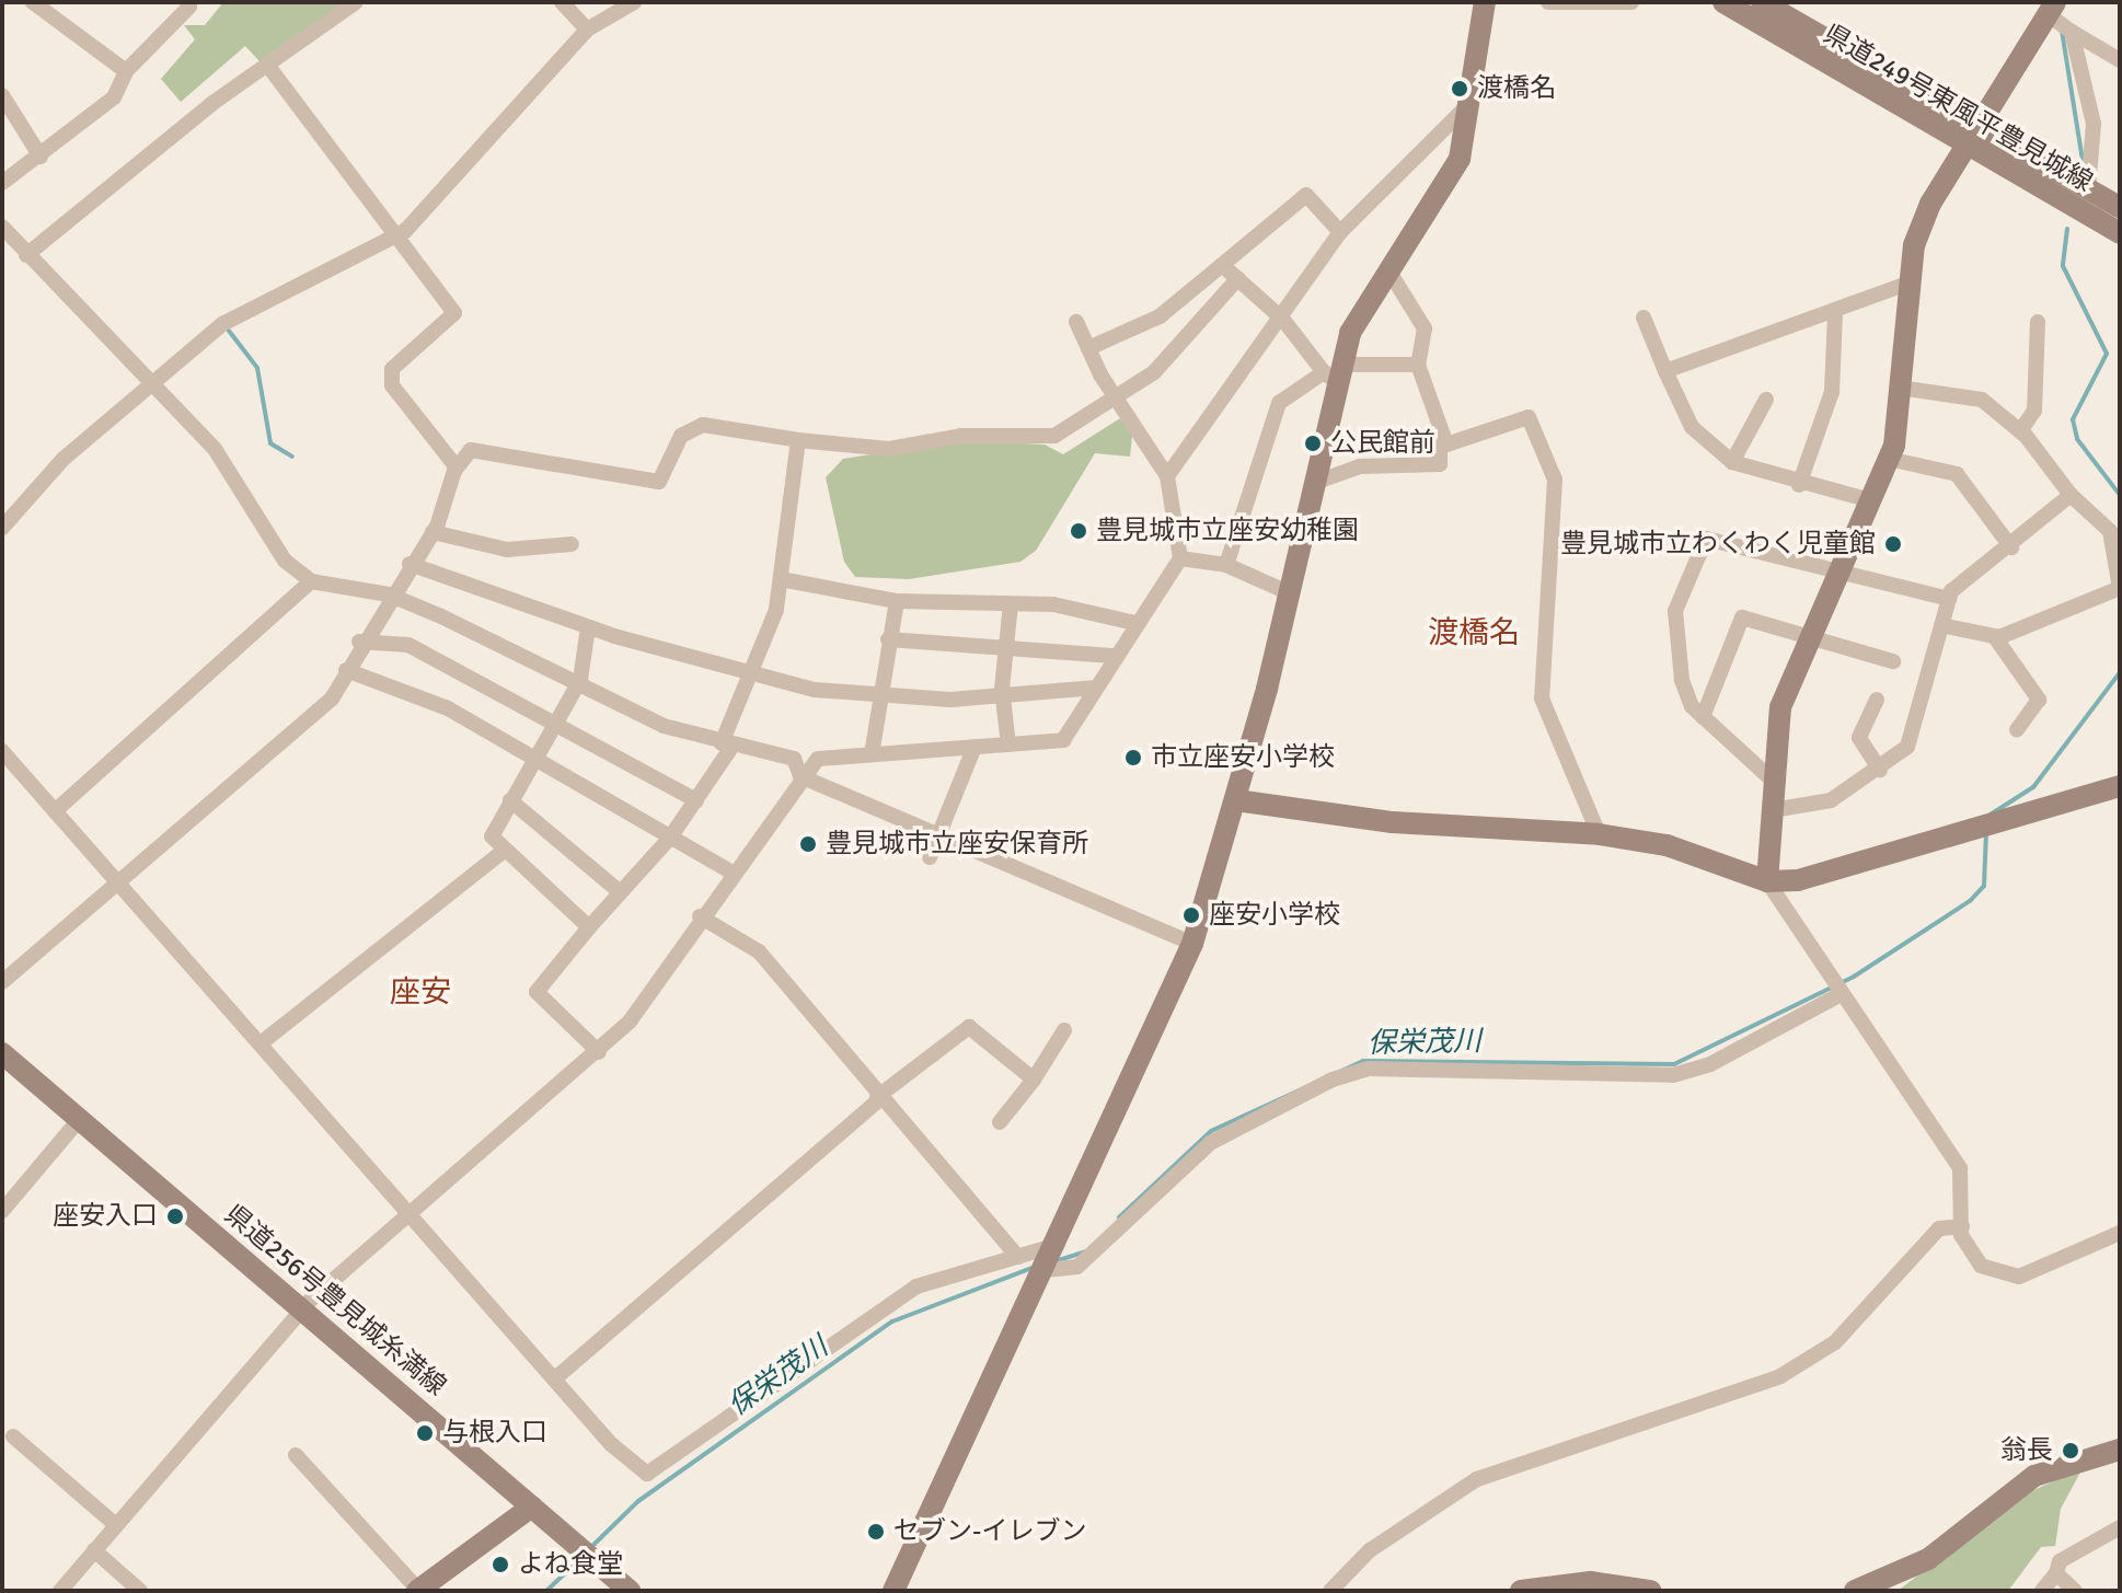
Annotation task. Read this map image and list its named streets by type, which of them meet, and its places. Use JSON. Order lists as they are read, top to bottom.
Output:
{
  "streets": {
    "street": ["県道249号東風平豊見城線", "県道256号豊見城糸満線"]
  },
  "districts": ["渡橋名", "座安"],
  "water": ["保栄茂川"],
  "places": [
    "渡橋名",
    "公民館前",
    "豊見城市立座安幼稚園",
    "豊見城市立わくわく児童館",
    "市立座安小学校",
    "豊見城市立座安保育所",
    "座安小学校",
    "座安入口",
    "与根入口",
    "翁長",
    "セブン-イレブン",
    "よね食堂"
  ]
}
